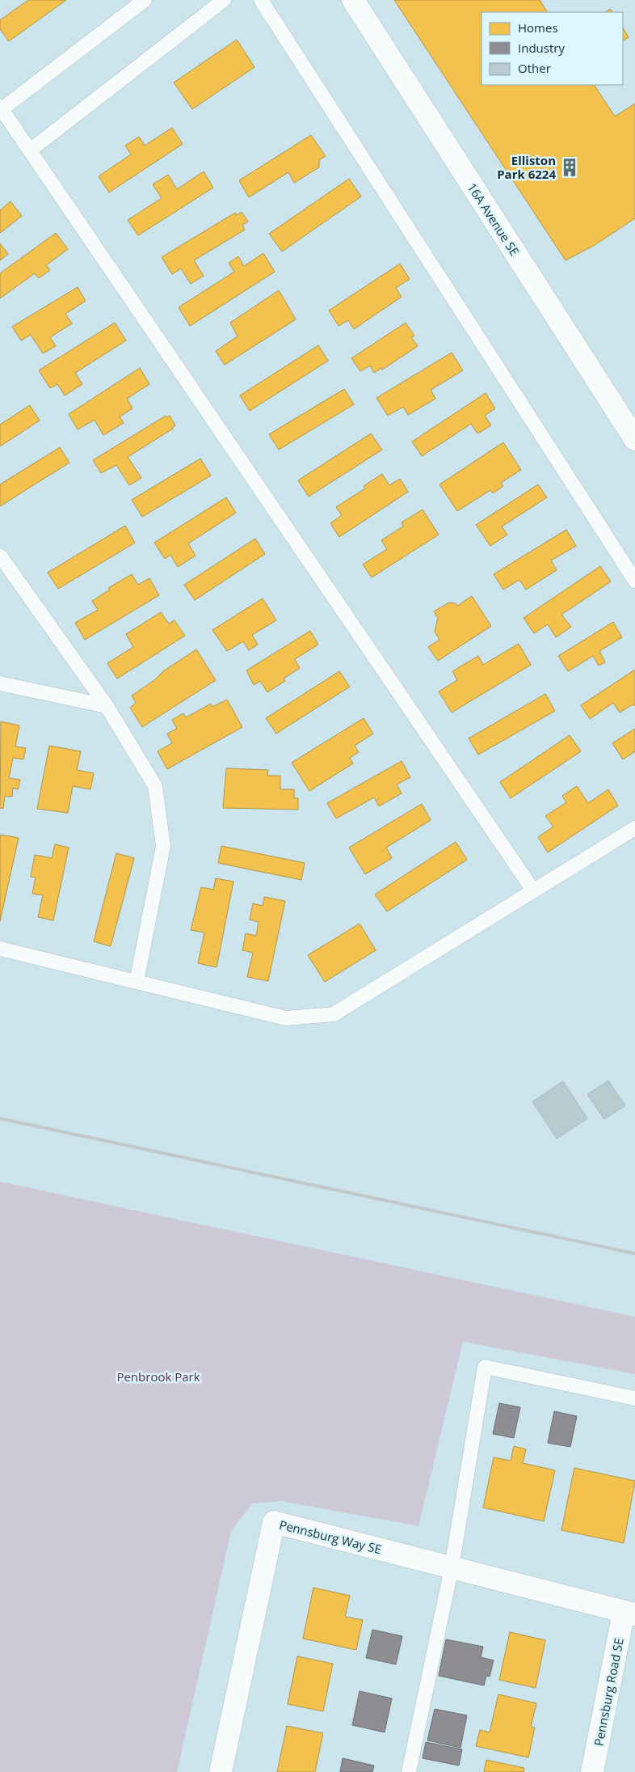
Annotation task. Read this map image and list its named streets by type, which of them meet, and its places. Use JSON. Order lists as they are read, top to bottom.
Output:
{
  "streets": {
    "street": ["16A Avenue SE", "Pennsburg Way SE", "Pennsburg Road SE"]
  },
  "crossings": [
    ["Pennsburg Way SE", "Pennsburg Road SE"]
  ],
  "parks": ["Penbrook Park"],
  "places": {
    "building": ["Elliston Park 6224"]
  },
  "legend": ["Homes", "Industry", "Other"]
}
